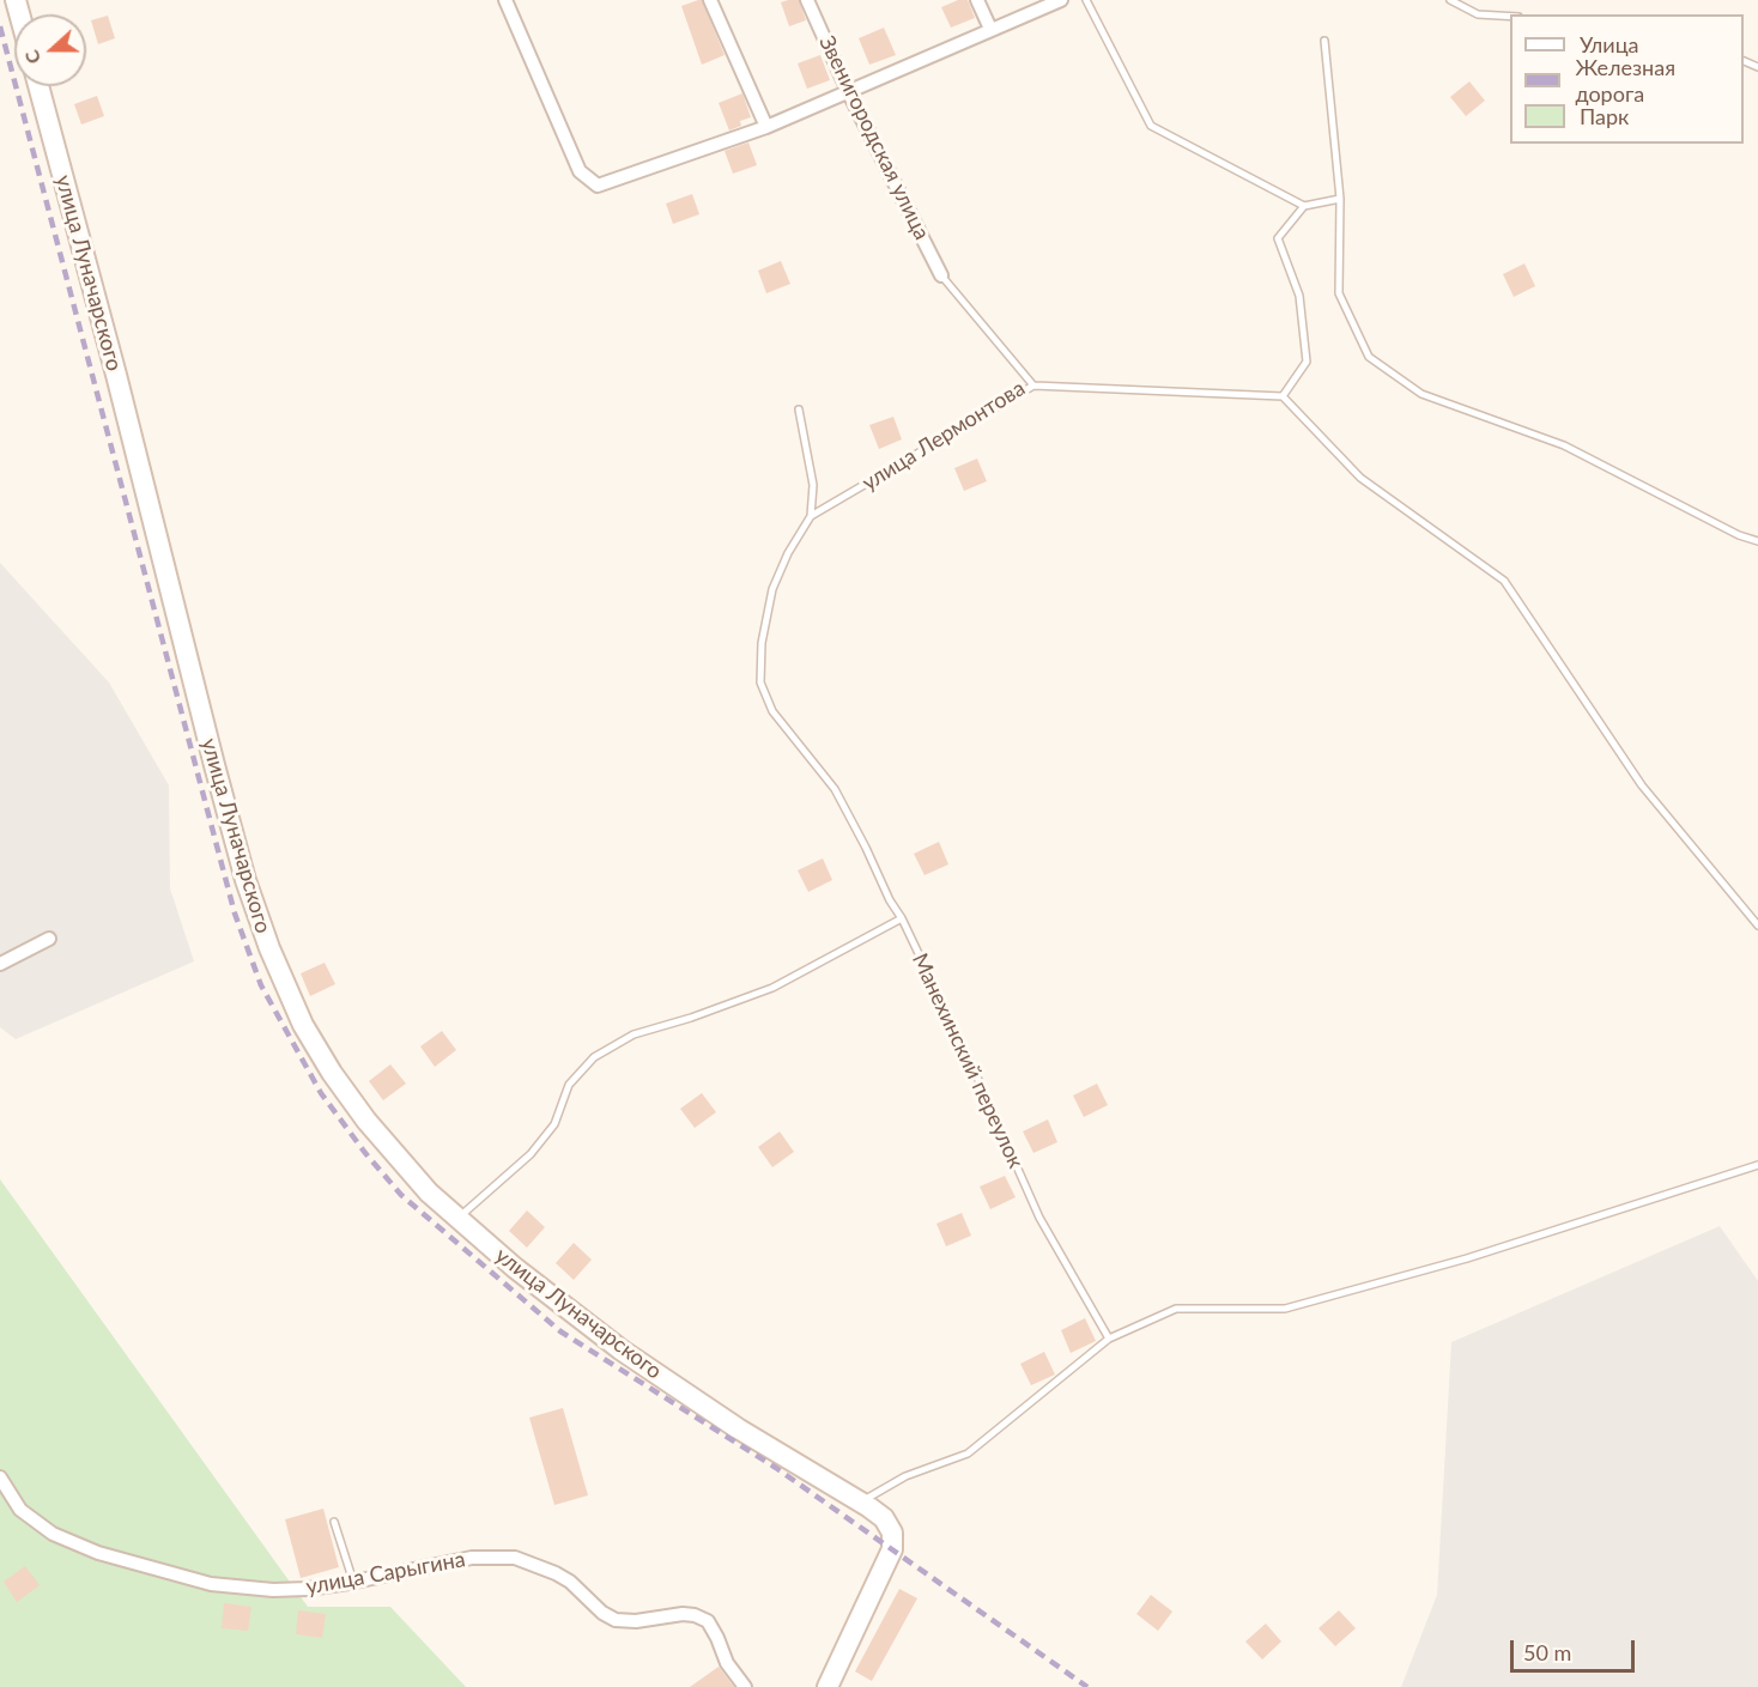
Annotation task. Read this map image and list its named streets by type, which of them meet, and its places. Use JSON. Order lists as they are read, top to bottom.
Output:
{
  "streets": {
    "main road": ["улица Луначарского"],
    "street": ["Звенигородская улица", "улица Сарыгина"],
    "lane": ["улица Лермонтова", "Манехинский переулок"]
  },
  "crossings": [
    ["Звенигородская улица", "улица Лермонтова"],
    ["улица Лермонтова", "Манехинский переулок"]
  ],
  "legend": ["Улица", "Железная дорога", "Парк"],
  "scale_bar": "50 m",
  "north": "left"
}
